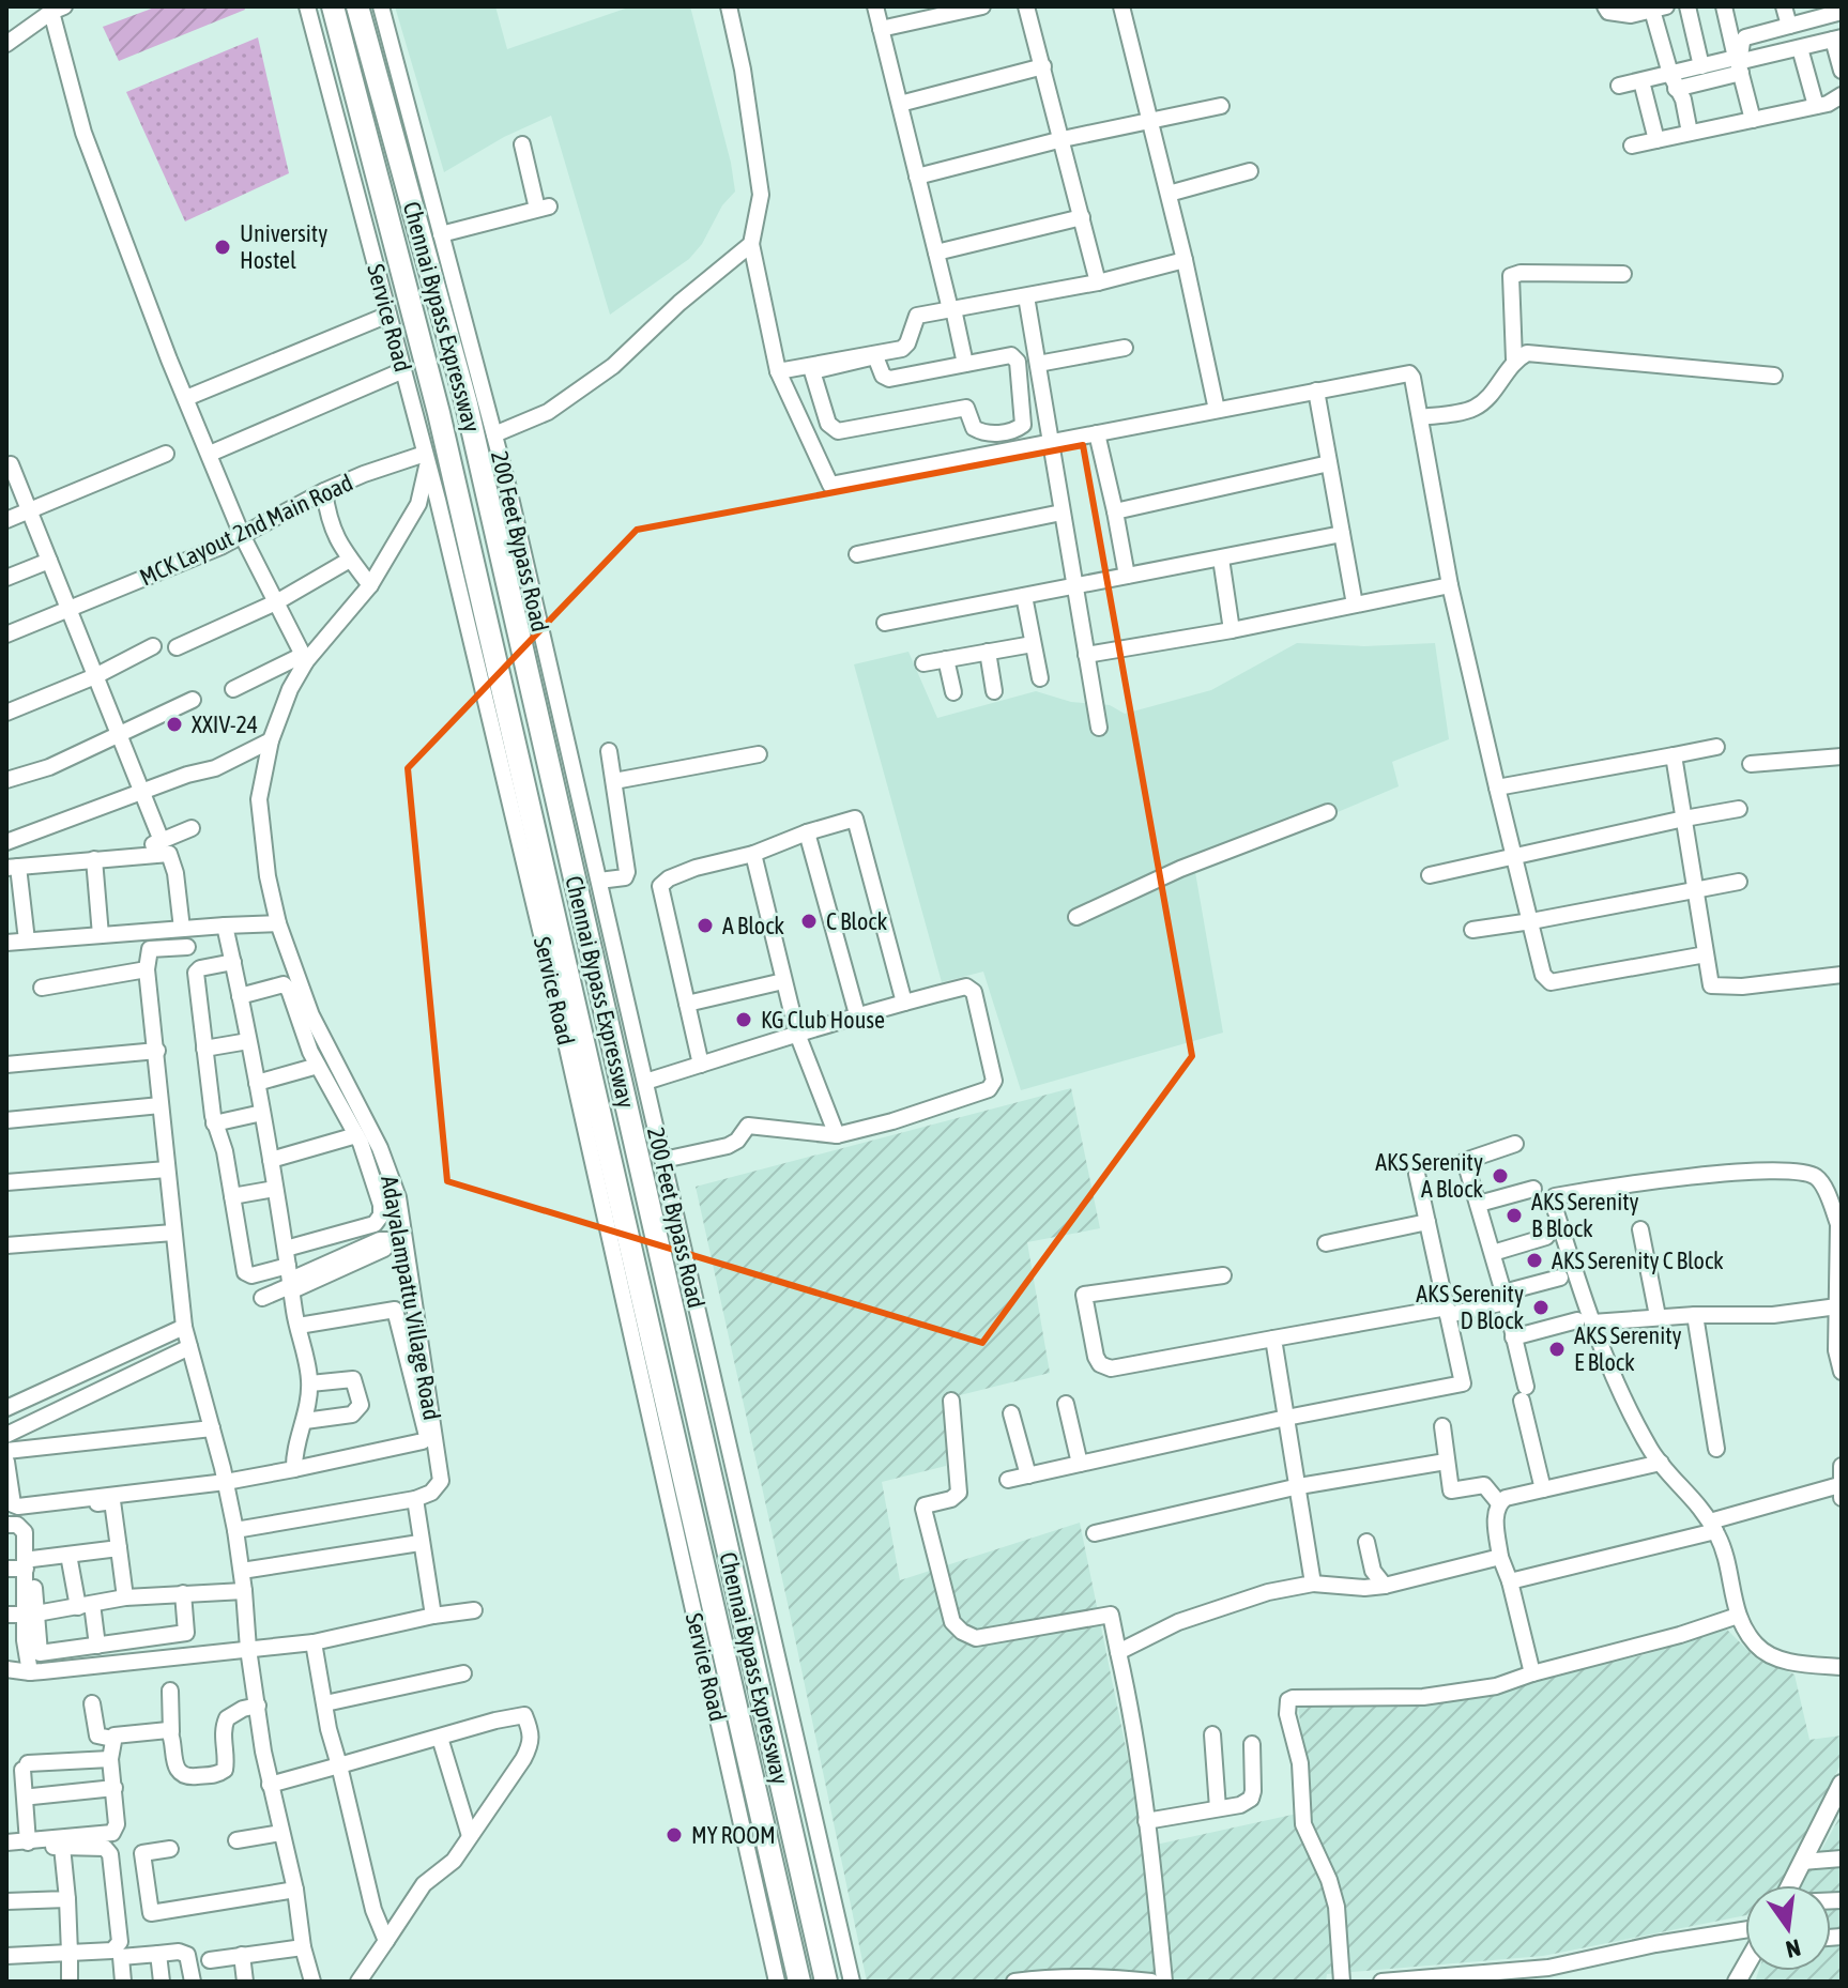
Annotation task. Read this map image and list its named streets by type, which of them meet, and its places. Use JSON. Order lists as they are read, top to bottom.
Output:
{
  "streets": {
    "highway": ["Chennai Bypass Expressway"],
    "street": [
      "Service Road",
      "MCK Layout 2nd Main Road",
      "200 Feet Bypass Road",
      "Adayalampattu Village Road"
    ]
  },
  "crossings": [
    ["Service Road", "MCK Layout 2nd Main Road"],
    ["Service Road", "Adayalampattu Village Road"],
    ["MCK Layout 2nd Main Road", "Adayalampattu Village Road"]
  ],
  "places": [
    "University Hostel",
    "XXIV-24",
    "C Block",
    "A Block",
    "KG Club House",
    "AKS Serenity A Block",
    "AKS Serenity B Block",
    "AKS Serenity C Block",
    "AKS Serenity D Block",
    "AKS Serenity E Block",
    "MY ROOM"
  ],
  "north": "bottom"
}
